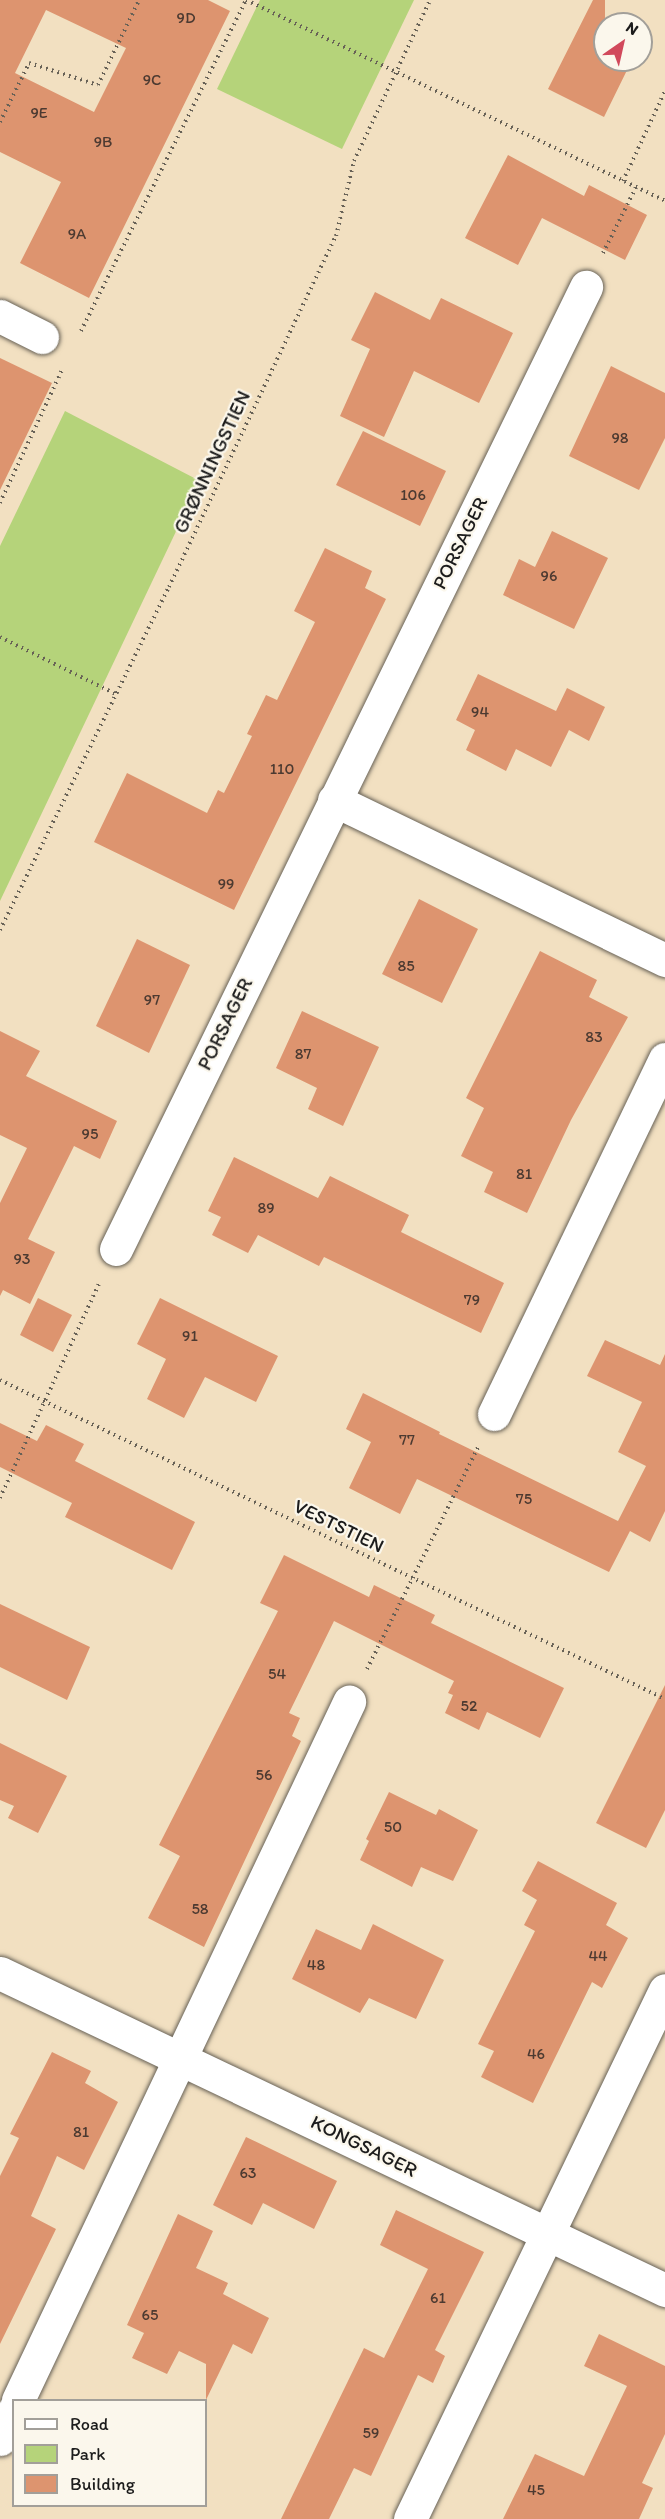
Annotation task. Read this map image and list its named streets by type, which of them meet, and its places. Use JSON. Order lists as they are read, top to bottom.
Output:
{
  "streets": {
    "street": ["PORSAGER", "KONGSAGER"],
    "path": ["GRØNNINGSTIEN", "VESTSTIEN"]
  },
  "house_numbers": [
    "9D",
    "9C",
    "9E",
    "9B",
    "9A",
    "98",
    "106",
    "96",
    "94",
    "110",
    "99",
    "85",
    "97",
    "83",
    "87",
    "95",
    "81",
    "89",
    "93",
    "79",
    "91",
    "77",
    "75",
    "54",
    "52",
    "56",
    "50",
    "58",
    "44",
    "48",
    "46",
    "81",
    "63",
    "61",
    "65",
    "59",
    "45"
  ],
  "legend": ["Road", "Park", "Building"],
  "north": "top right"
}
